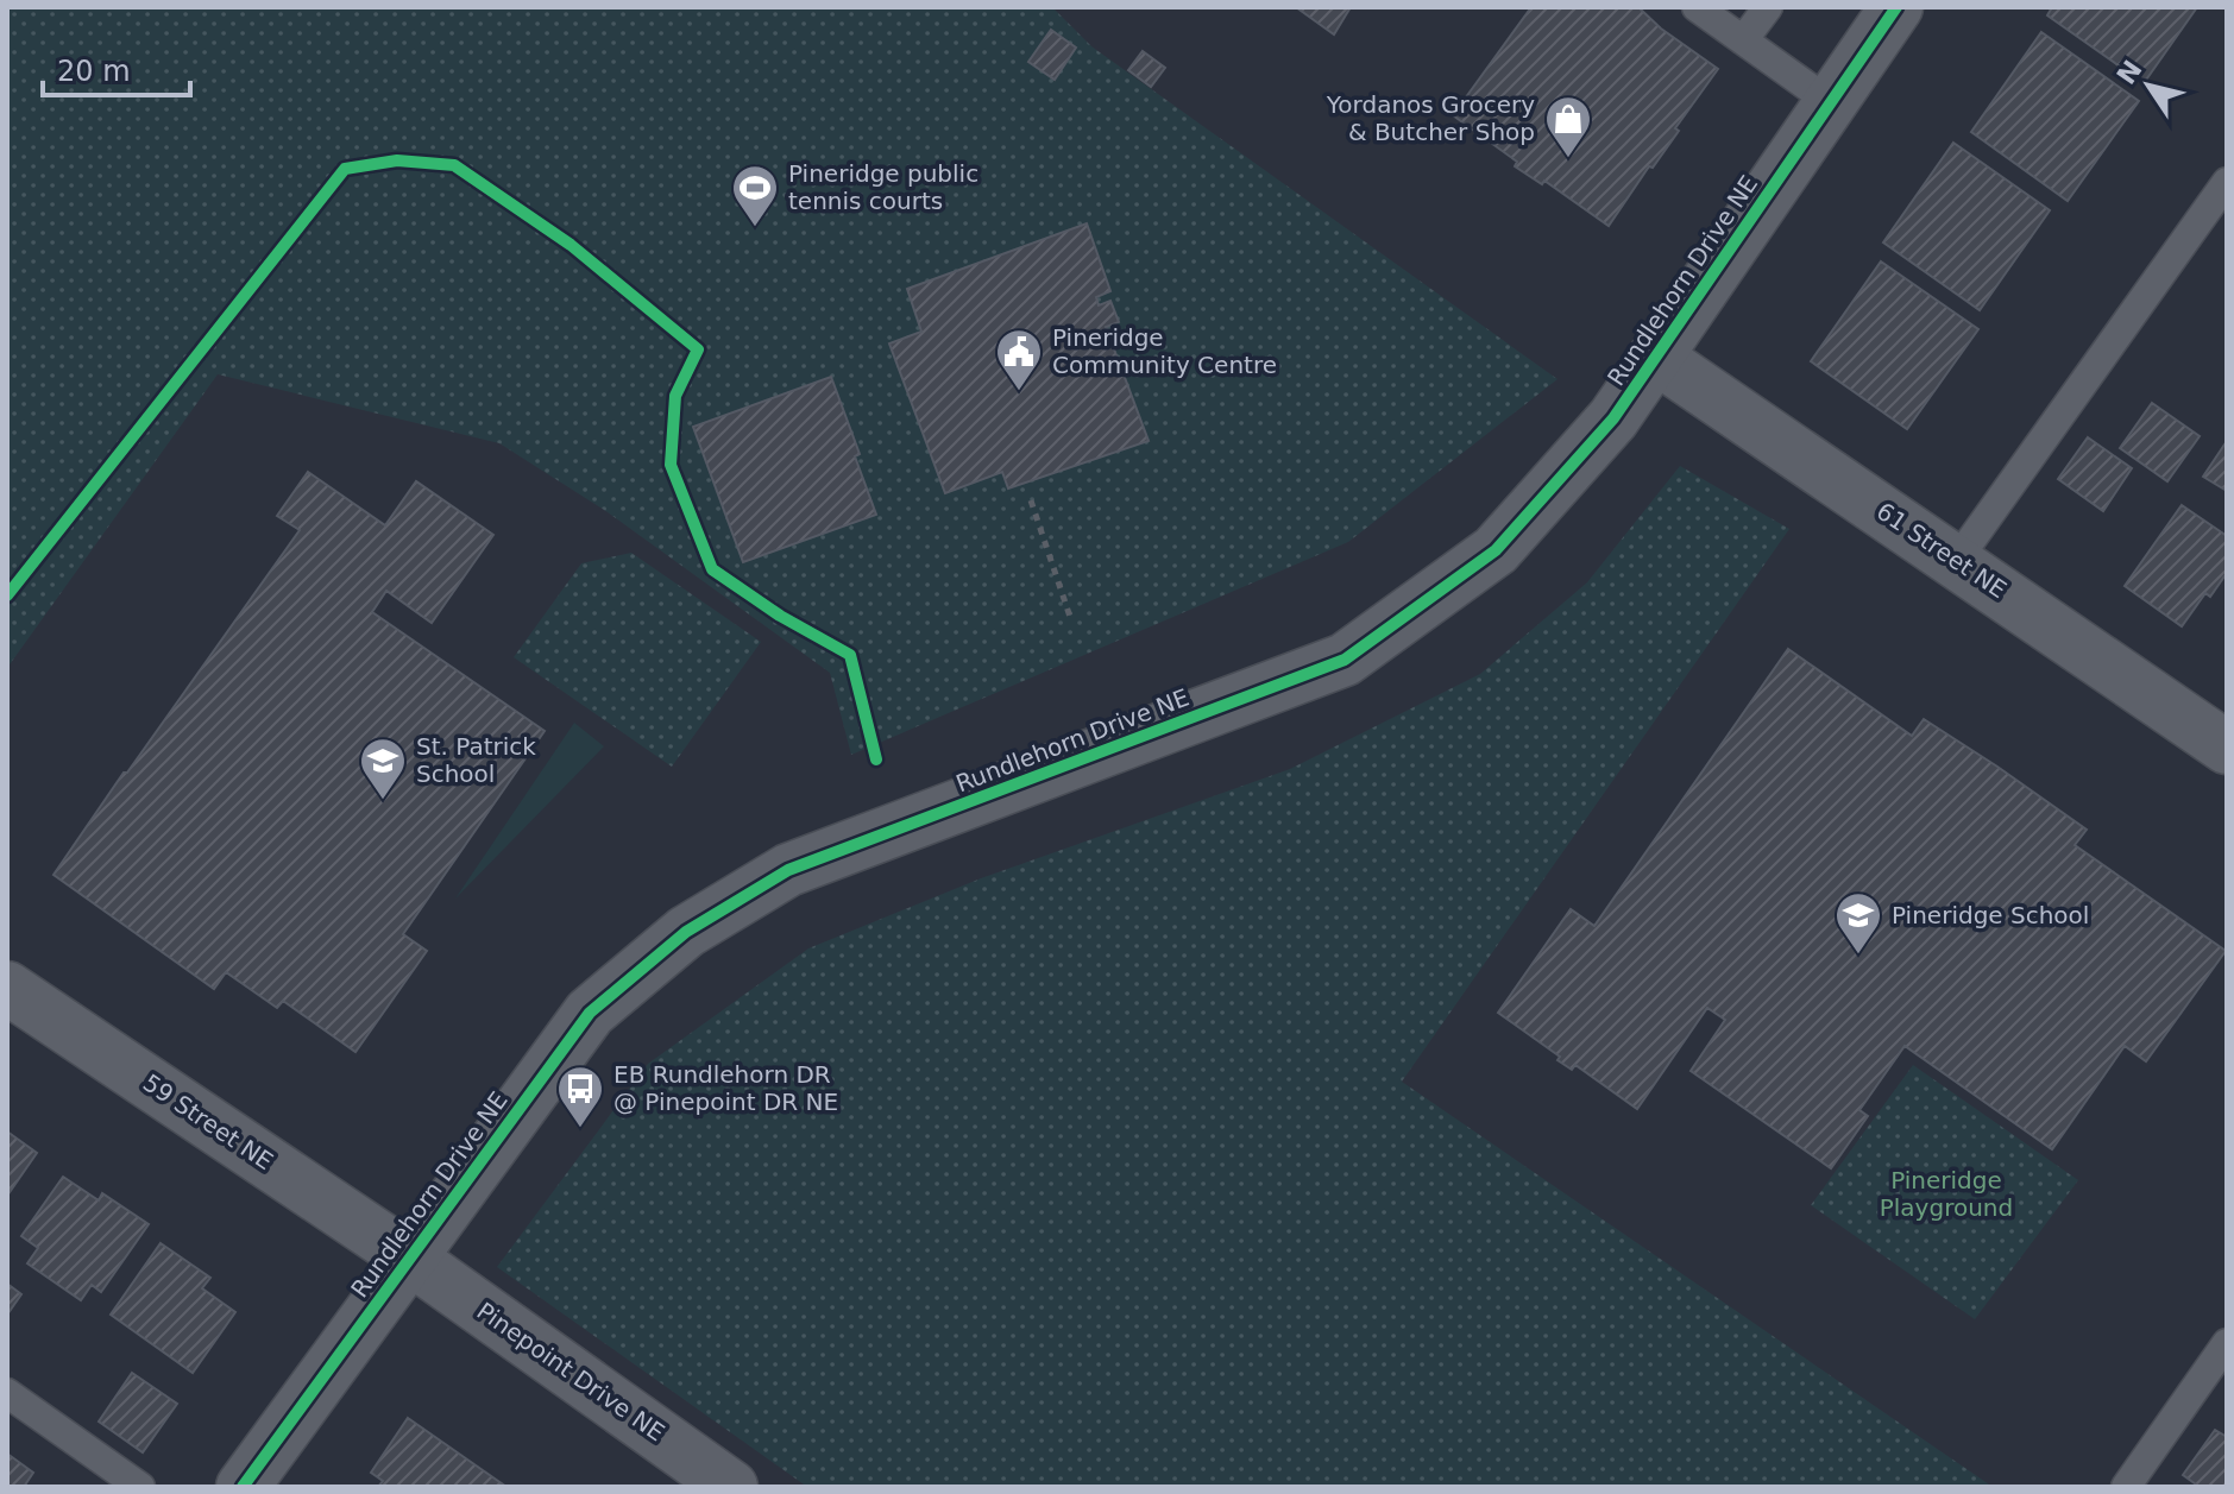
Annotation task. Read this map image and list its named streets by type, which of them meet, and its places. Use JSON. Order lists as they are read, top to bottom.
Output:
{
  "streets": {
    "street": [
      "Rundlehorn Drive NE",
      "61 Street NE",
      "59 Street NE",
      "Pinepoint Drive NE"
    ]
  },
  "crossings": [
    ["Rundlehorn Drive NE", "61 Street NE"],
    ["Rundlehorn Drive NE", "59 Street NE"],
    ["Rundlehorn Drive NE", "Pinepoint Drive NE"],
    ["59 Street NE", "Pinepoint Drive NE"]
  ],
  "parks": ["Pineridge Playground"],
  "places": {
    "shop": ["Yordanos Grocery & Butcher Shop"],
    "sports": ["Pineridge public tennis courts"],
    "public building": ["Pineridge Community Centre"],
    "school or university": ["St. Patrick School", "Pineridge School"],
    "bus stop": ["EB Rundlehorn DR @ Pinepoint DR NE"]
  },
  "scale_bar": "20 m",
  "north": "top left"
}
